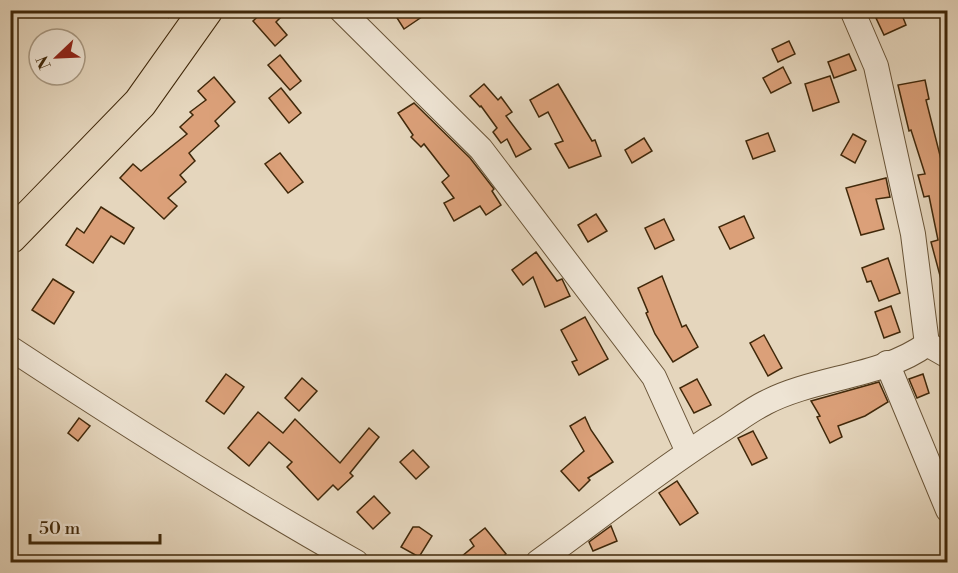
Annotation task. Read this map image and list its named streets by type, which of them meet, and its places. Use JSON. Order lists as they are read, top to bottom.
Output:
{
  "scale_bar": "50 m",
  "north": "bottom left"
}
